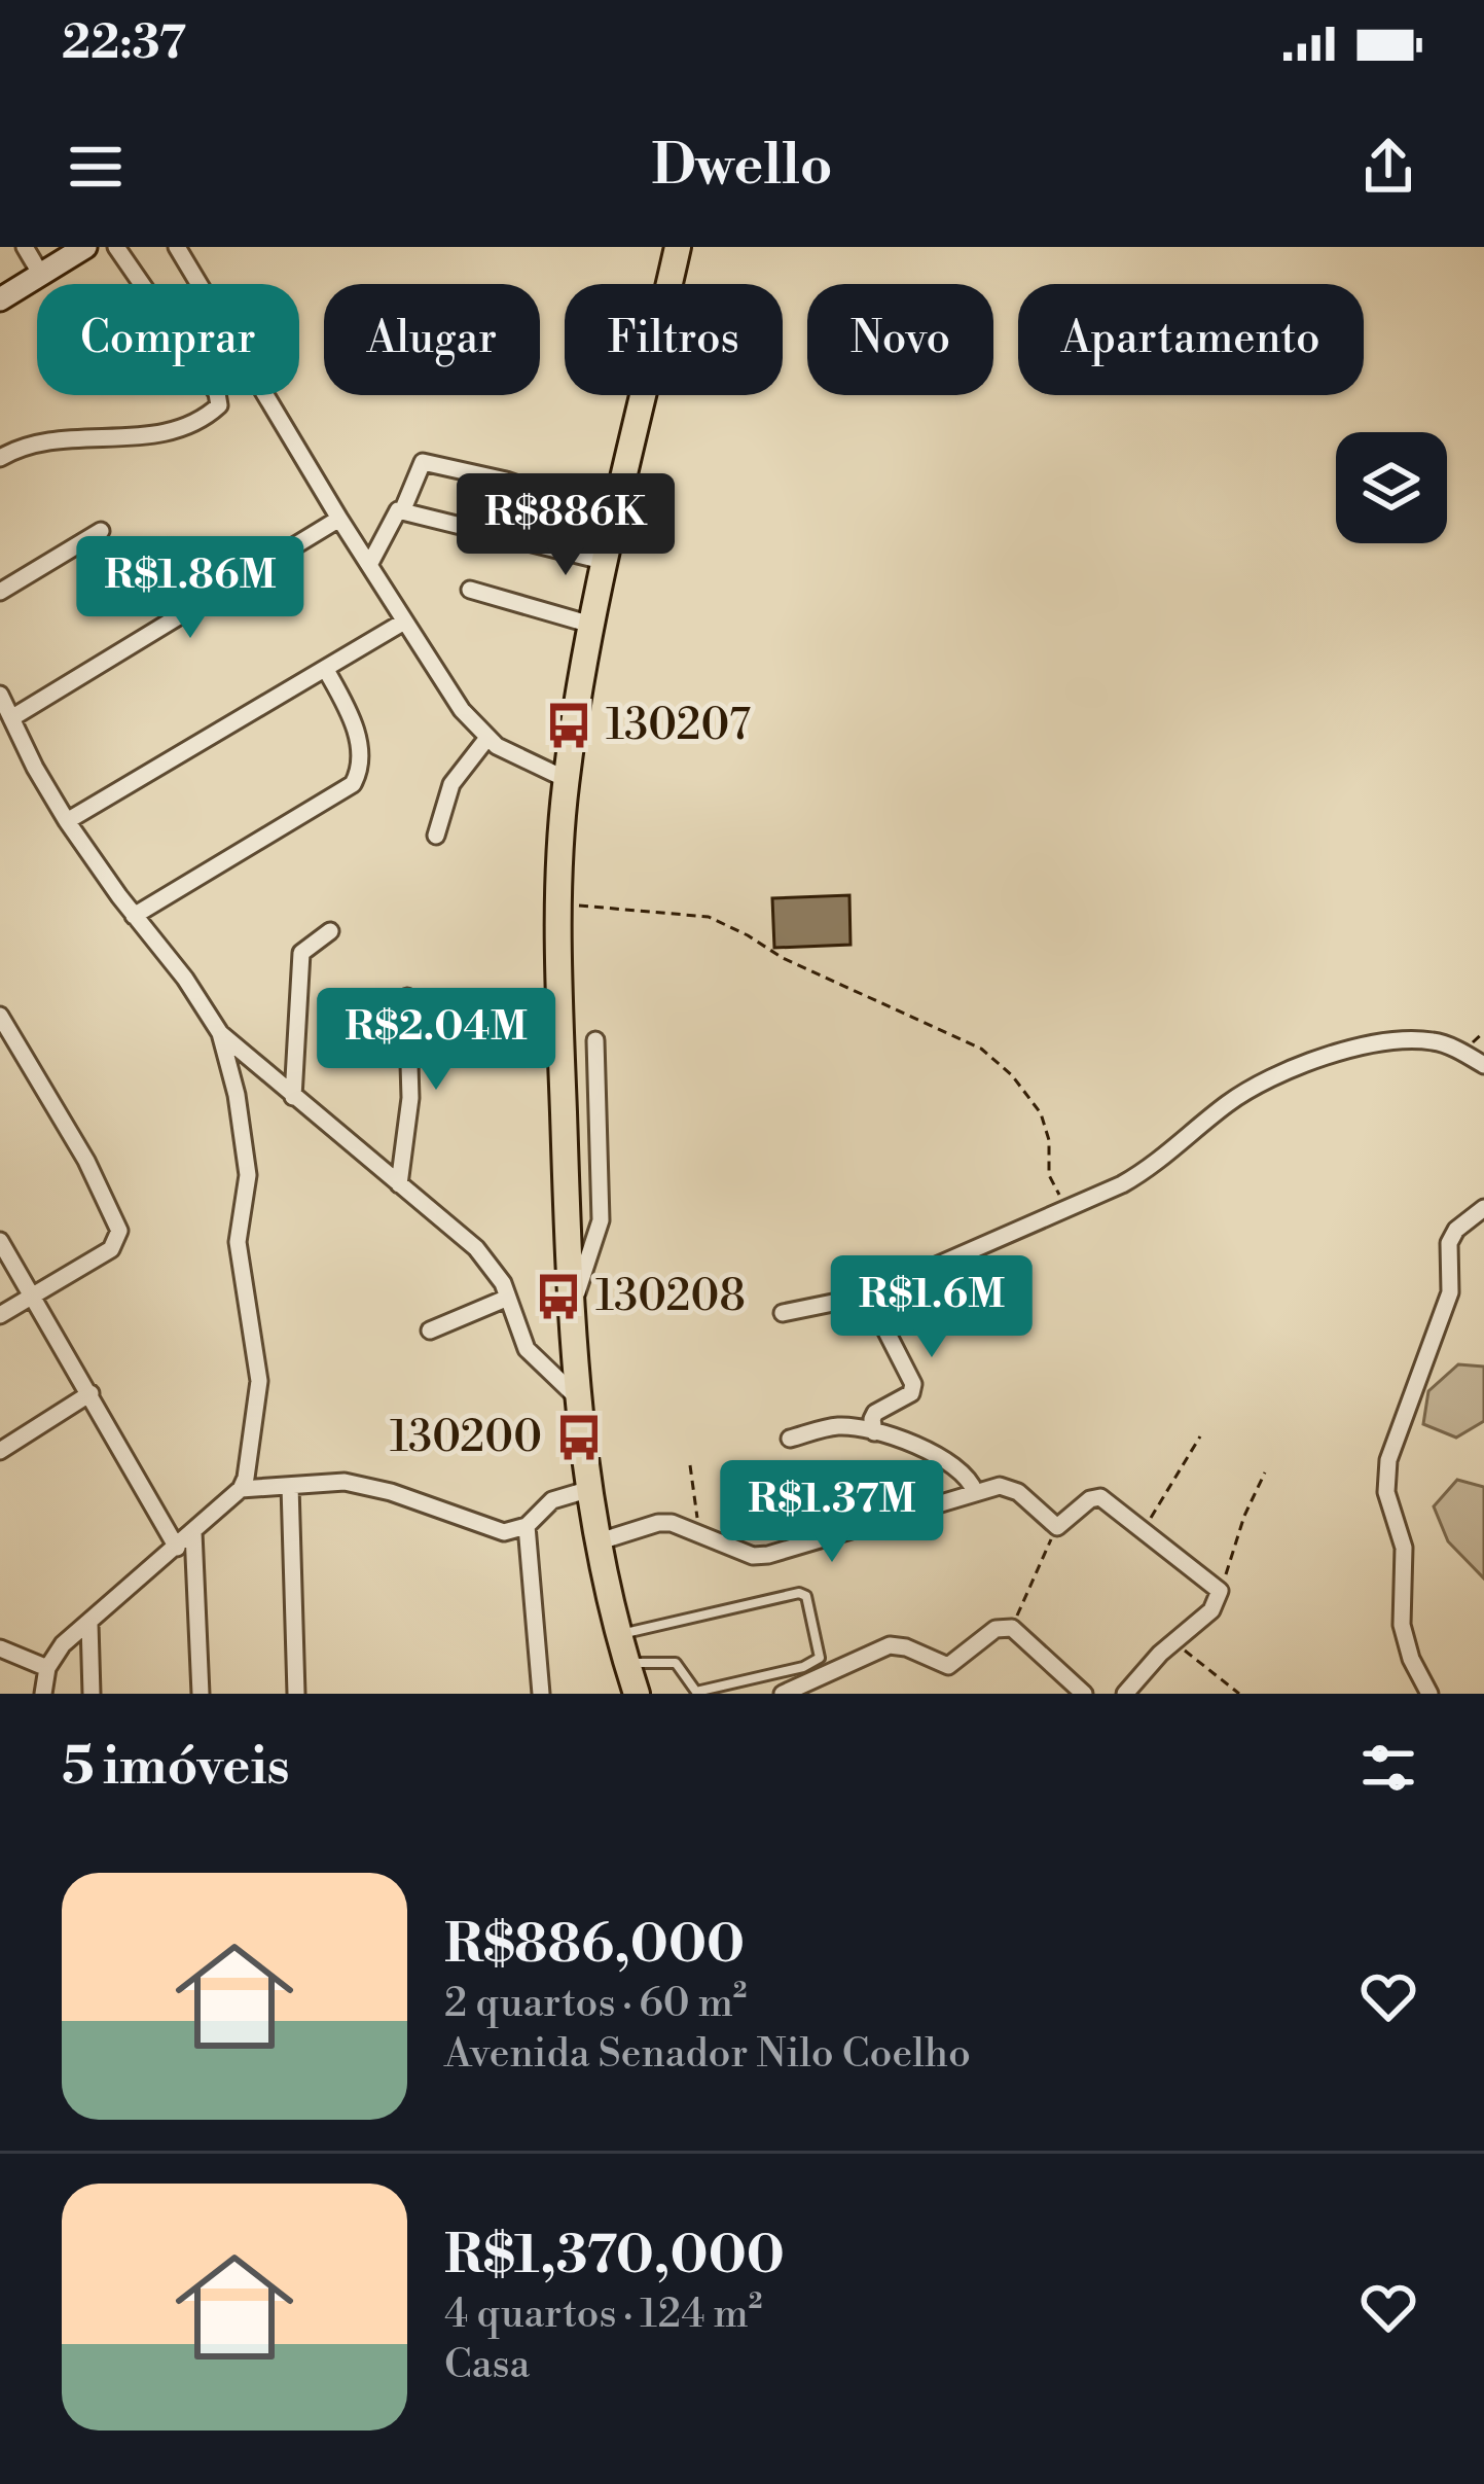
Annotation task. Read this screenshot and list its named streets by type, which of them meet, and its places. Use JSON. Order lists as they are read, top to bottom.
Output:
{
  "places": {
    "bus stop": ["130207", "130208", "130200"]
  },
  "page": {
    "status": "22:37",
    "header": "Dwello",
    "chip": [
      "Comprar",
      "Alugar",
      "Filtros",
      "Novo",
      "Apartamento"
    ],
    "price": [
      "R$886K",
      "R$1.86M",
      "R$2.04M",
      "R$1.6M",
      "R$1.37M"
    ],
    "heading": "5 imóveis",
    "list": [
      {
        "name": "R$886,000",
        "note": "2 quartos · 60 m² · Avenida Senador Nilo Coelho"
      },
      {
        "name": "R$1,370,000",
        "note": "4 quartos · 124 m² · Casa"
      }
    ]
  }
}
